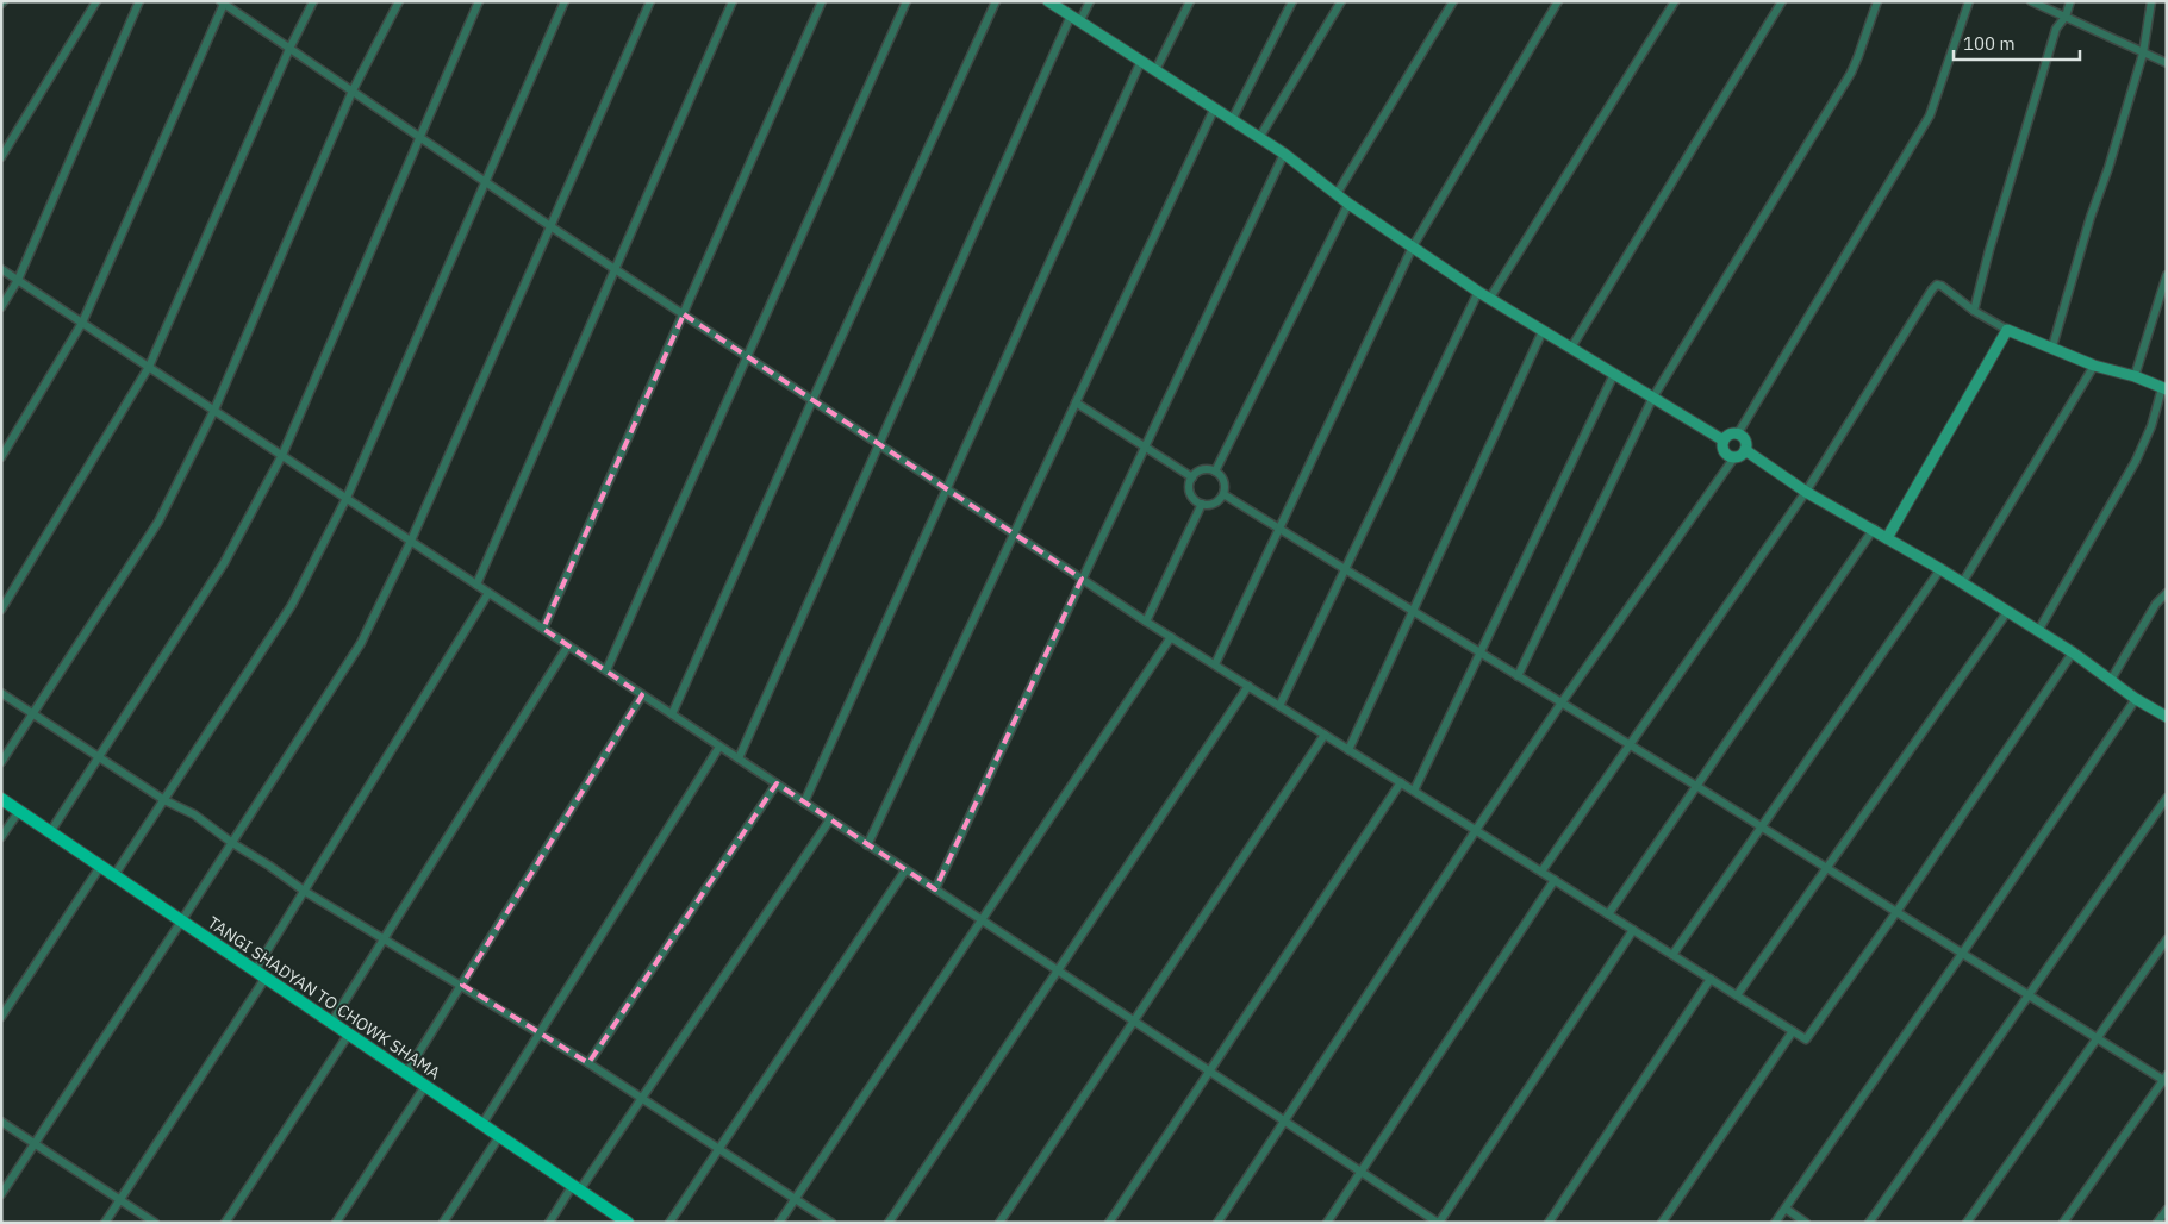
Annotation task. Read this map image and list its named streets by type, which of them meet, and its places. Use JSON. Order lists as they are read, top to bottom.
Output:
{
  "streets": {
    "main road": ["TANGI SHADYAN TO CHOWK SHAMA"]
  },
  "scale_bar": "100 m"
}
